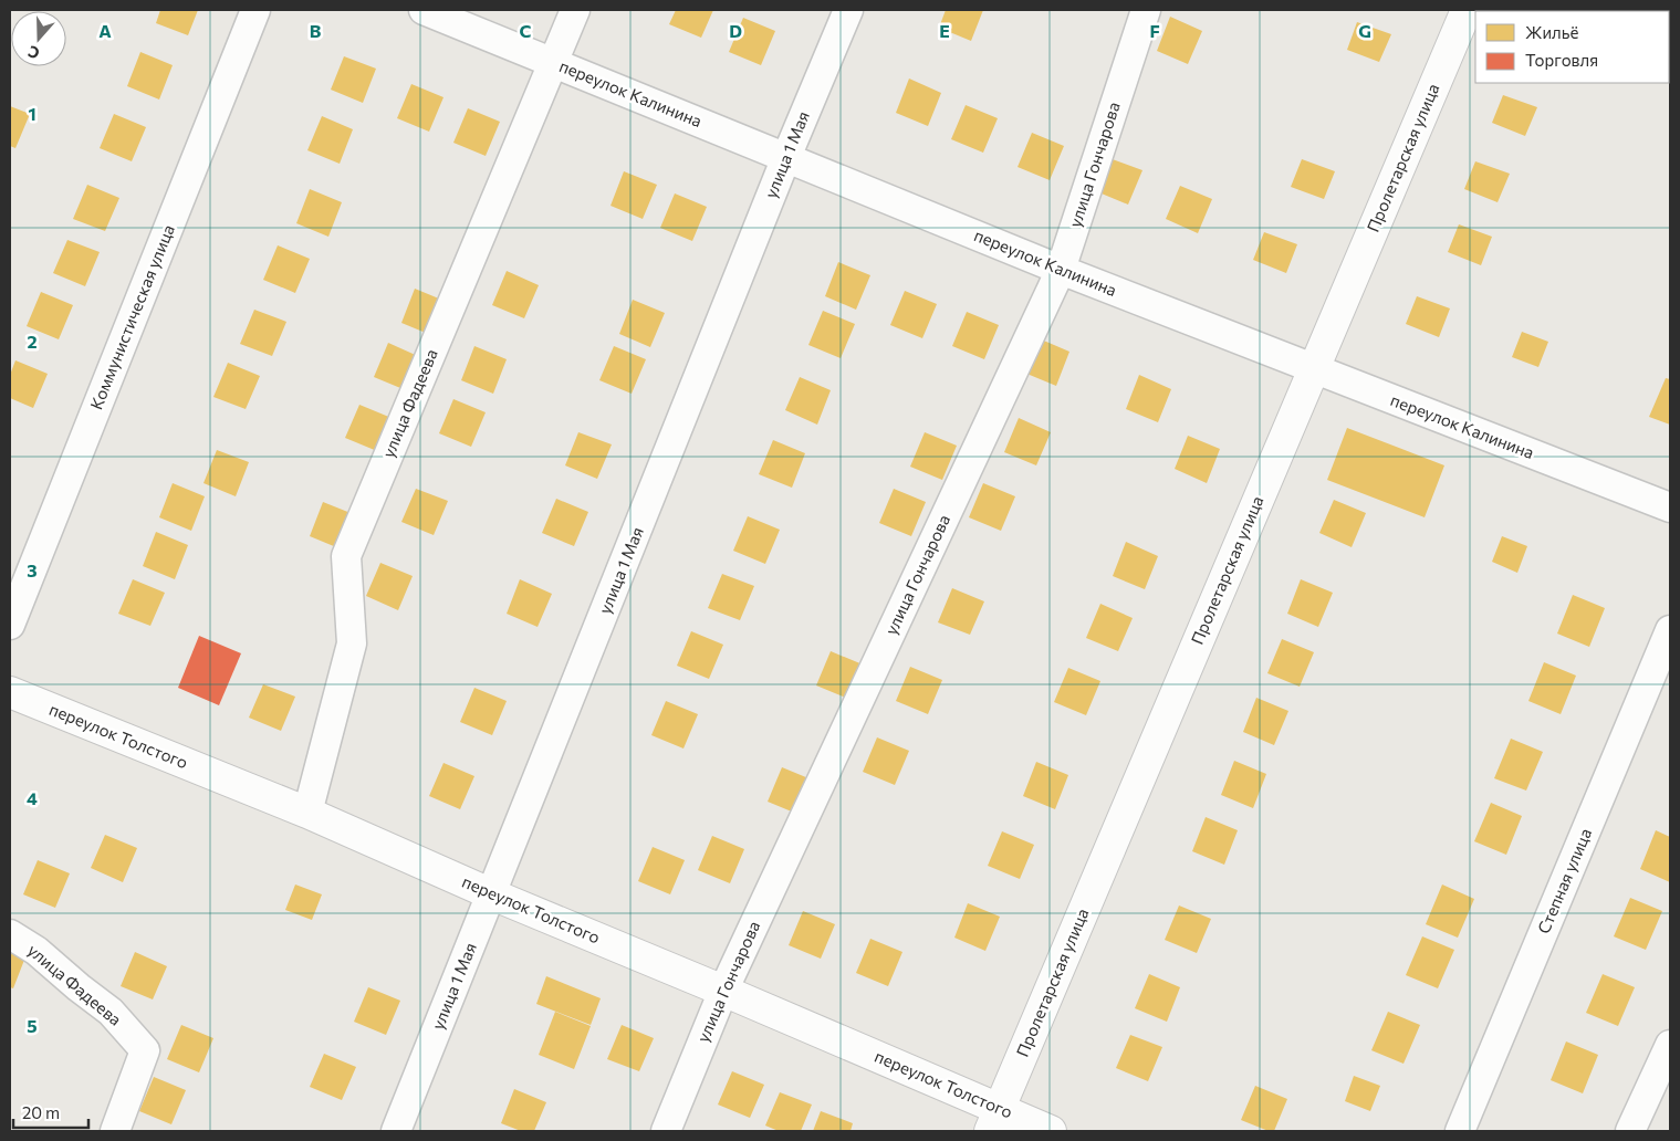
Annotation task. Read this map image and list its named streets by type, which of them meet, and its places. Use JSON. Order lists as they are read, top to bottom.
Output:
{
  "streets": {
    "main road": ["Пролетарская улица", "переулок Толстого"],
    "street": [
      "переулок Калинина",
      "улица 1 Мая",
      "улица Гончарова",
      "Коммунистическая улица",
      "улица Фадеева",
      "Степная улица"
    ]
  },
  "crossings": [
    ["переулок Калинина", "улица 1 Мая"],
    ["переулок Калинина", "Пролетарская улица"],
    ["переулок Калинина", "улица Гончарова"],
    ["переулок Калинина", "улица Фадеева"],
    ["улица 1 Мая", "переулок Толстого"],
    ["Пролетарская улица", "переулок Толстого"],
    ["улица Гончарова", "переулок Толстого"],
    ["улица Фадеева", "переулок Толстого"]
  ],
  "legend": ["Жильё", "Торговля"],
  "scale_bar": "20 m",
  "north": "bottom",
  "grid": {
    "columns": [
      "A",
      "B",
      "C",
      "D",
      "E",
      "F",
      "G"
    ],
    "rows": [
      "1",
      "2",
      "3",
      "4",
      "5"
    ]
  }
}
